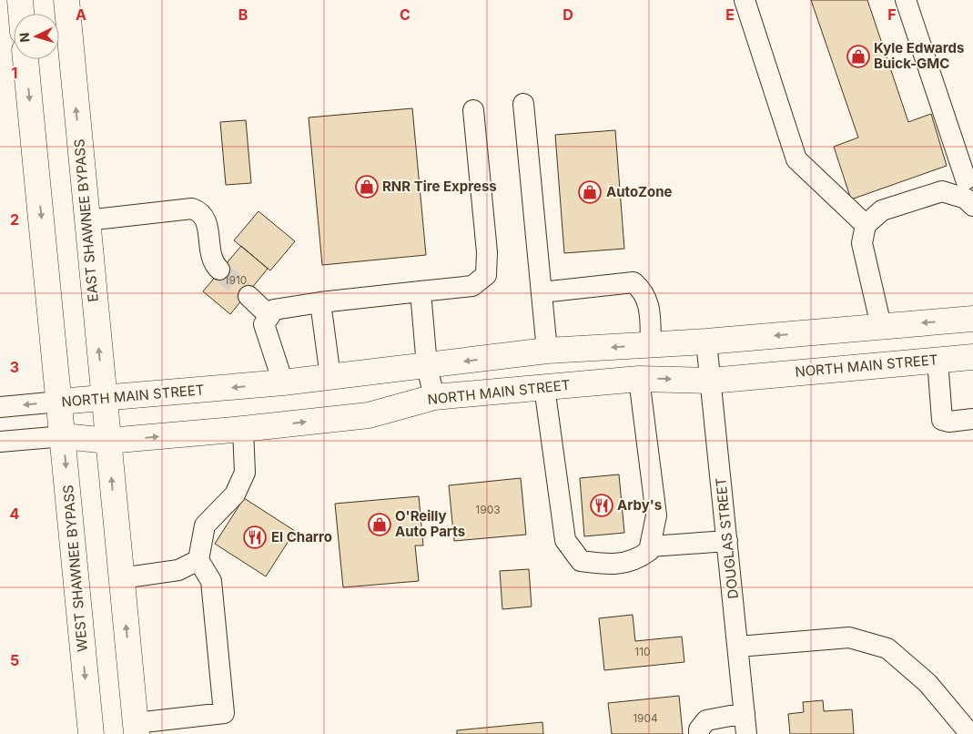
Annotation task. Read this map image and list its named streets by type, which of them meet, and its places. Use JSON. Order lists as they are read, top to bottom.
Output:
{
  "streets": {
    "main road": ["EAST SHAWNEE BYPASS", "NORTH MAIN STREET", "WEST SHAWNEE BYPASS"],
    "street": ["DOUGLAS STREET"]
  },
  "crossings": [
    ["EAST SHAWNEE BYPASS", "NORTH MAIN STREET"],
    ["NORTH MAIN STREET", "DOUGLAS STREET"],
    ["NORTH MAIN STREET", "WEST SHAWNEE BYPASS"]
  ],
  "places": {
    "shop": [
      "Kyle Edwards Buick-GMC",
      "RNR Tire Express",
      "AutoZone",
      "O'Reilly Auto Parts"
    ],
    "restaurant": ["Arby's", "El Charro"]
  },
  "house_numbers": [
    "1910",
    "1903",
    "110",
    "1904"
  ],
  "north": "left",
  "grid": {
    "columns": [
      "A",
      "B",
      "C",
      "D",
      "E",
      "F"
    ],
    "rows": [
      "1",
      "2",
      "3",
      "4",
      "5"
    ]
  }
}
